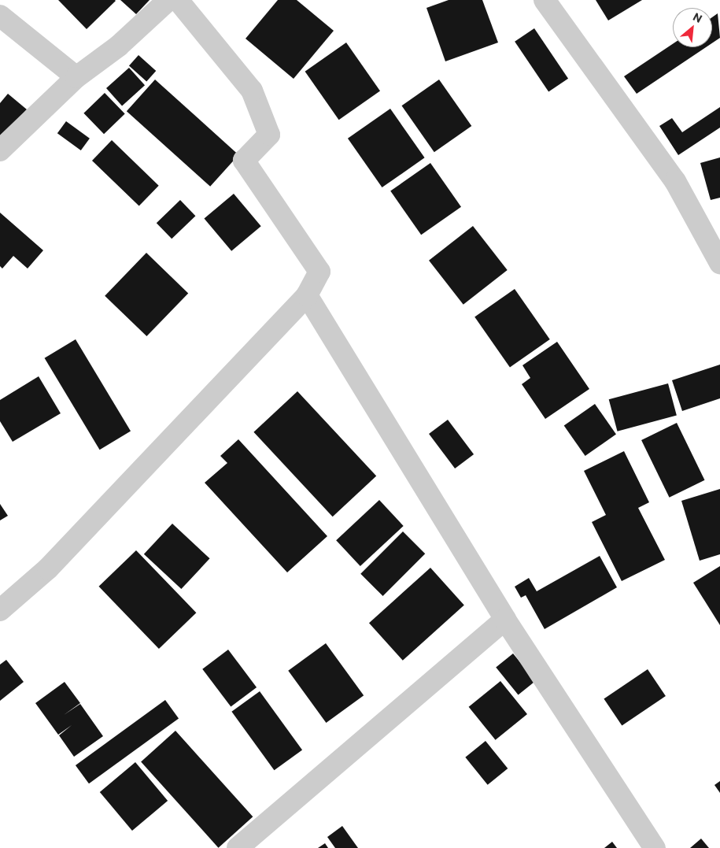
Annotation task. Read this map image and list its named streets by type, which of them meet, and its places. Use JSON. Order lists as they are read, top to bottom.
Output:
{
  "north": "top right"
}
